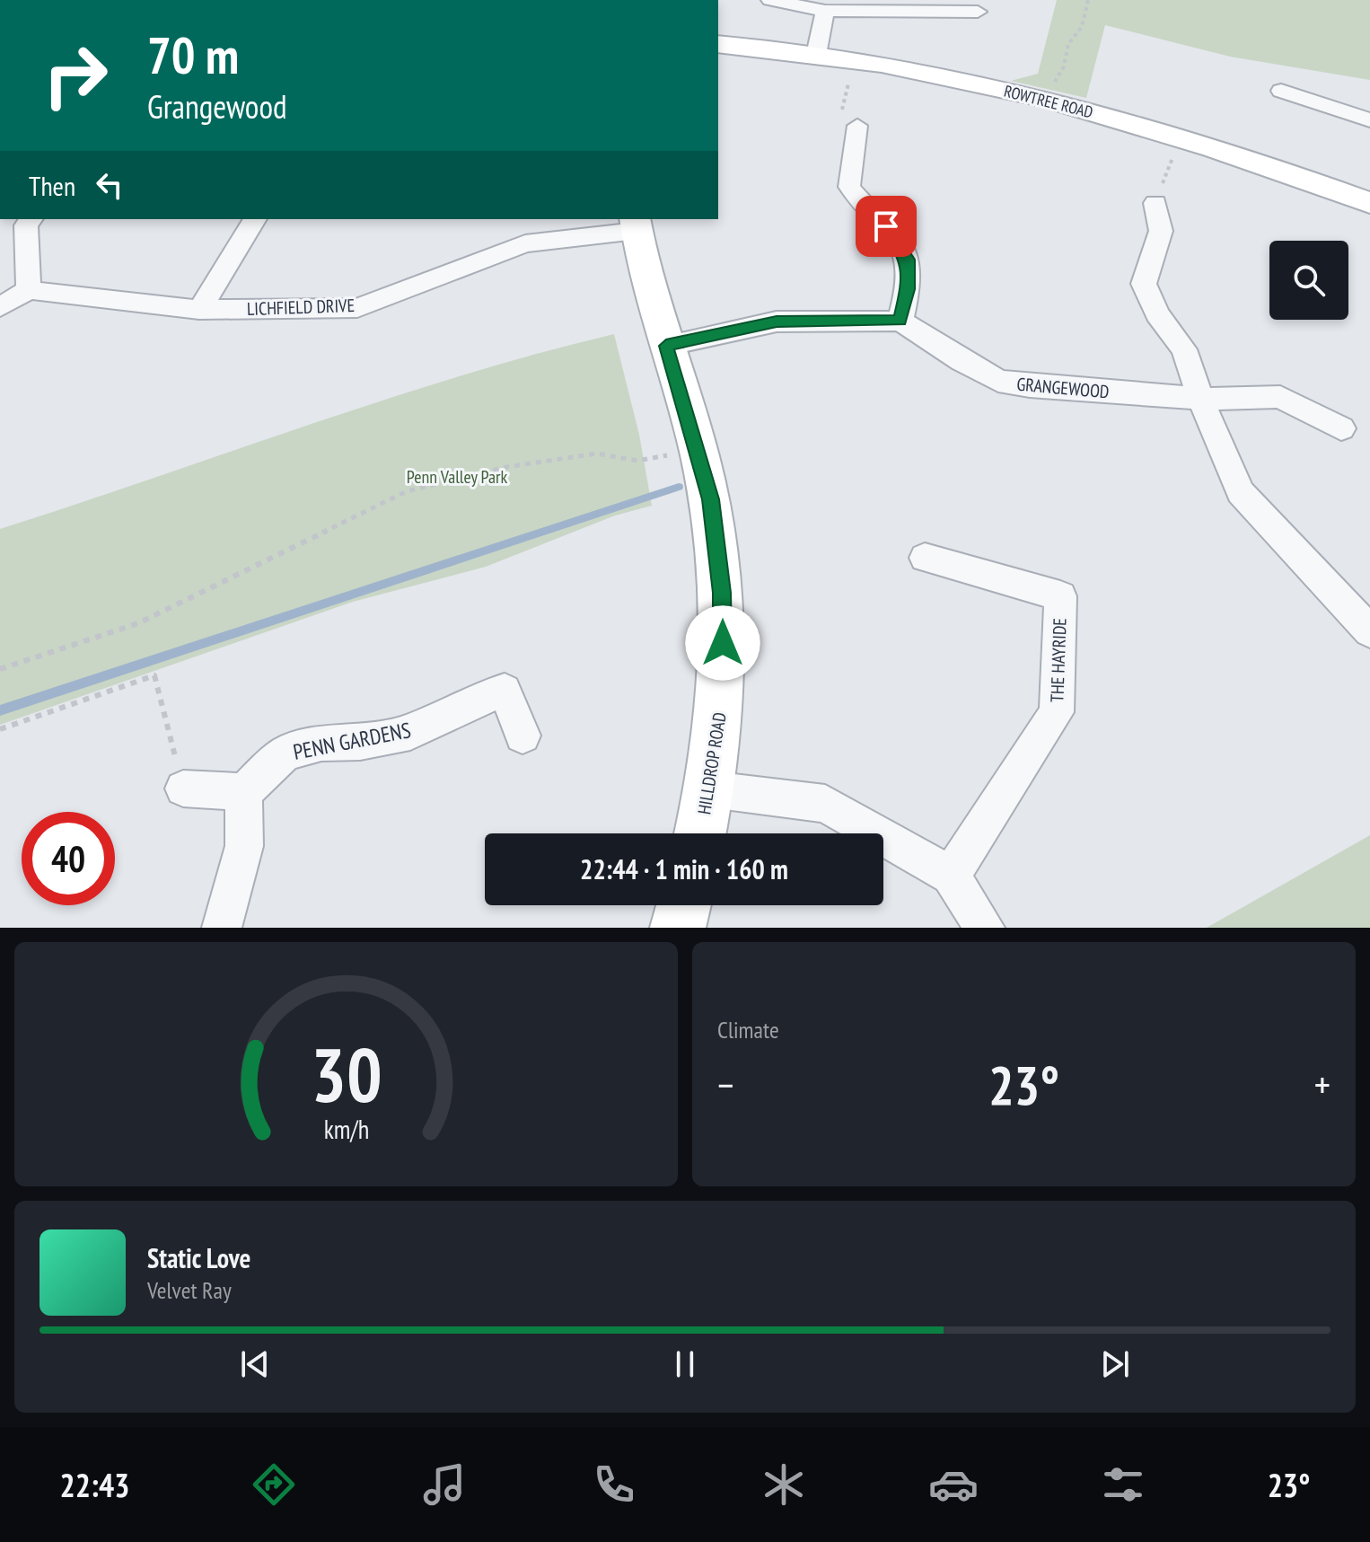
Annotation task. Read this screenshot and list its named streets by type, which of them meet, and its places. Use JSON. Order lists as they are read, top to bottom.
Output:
{
  "streets": {
    "street": [
      "ROWTREE ROAD",
      "LICHFIELD DRIVE",
      "GRANGEWOOD",
      "THE HAYRIDE",
      "PENN GARDENS",
      "HILLDROP ROAD"
    ]
  },
  "crossings": [
    ["LICHFIELD DRIVE", "HILLDROP ROAD"]
  ],
  "parks": ["Penn Valley Park"],
  "page": {
    "turn": ["70 m", "Grangewood"],
    "then": "Then",
    "limit": "40",
    "trip": "22:44 · 1 min · 160 m",
    "tile": "Climate",
    "heat": ["−", "23°", "+"],
    "song": ["Static Love", "Velvet Ray"],
    "tabs": ["22:43", "23°"],
    "gauge": ["30", "km/h"]
  }
}
